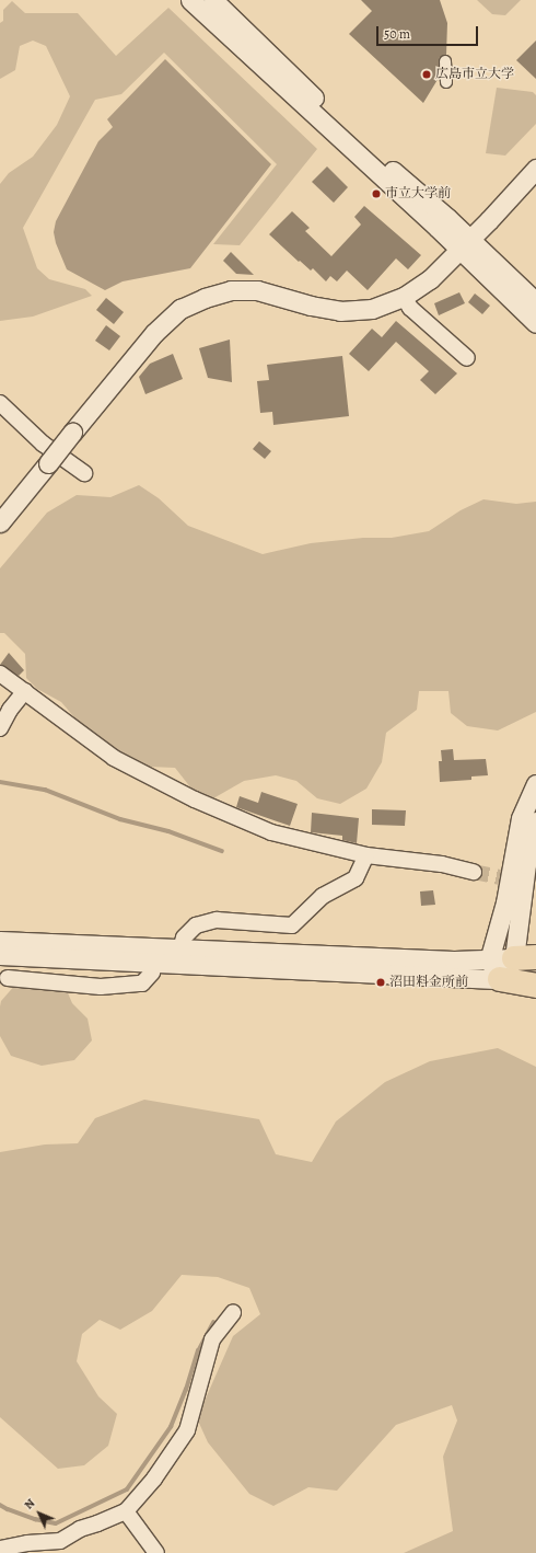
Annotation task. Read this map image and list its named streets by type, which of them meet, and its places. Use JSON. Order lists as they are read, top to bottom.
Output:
{
  "places": ["広島市立大学", "市立大学前", "沼田料金所前"],
  "scale_bar": "50 m",
  "north": "top left"
}
